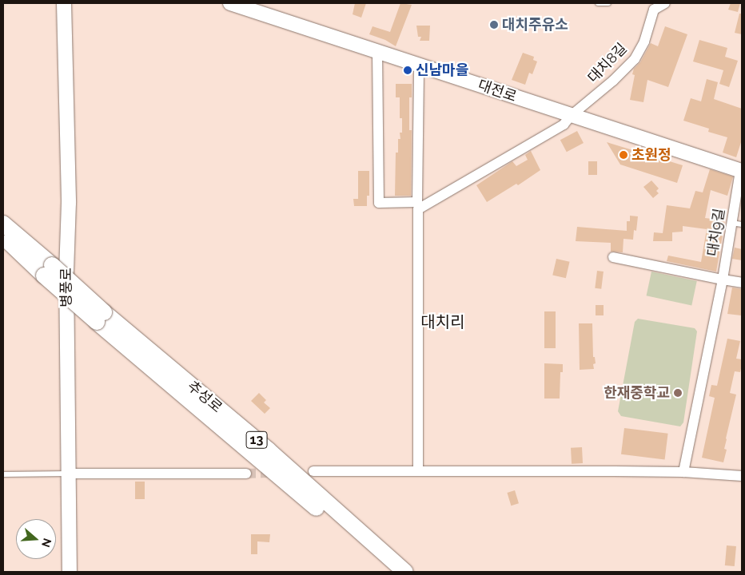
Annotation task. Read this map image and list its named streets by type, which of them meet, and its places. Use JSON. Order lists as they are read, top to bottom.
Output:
{
  "streets": {
    "main road": ["추성로", "13"],
    "street": [
      "대치8길",
      "대전로",
      "대치9길",
      "병풍로"
    ]
  },
  "crossings": [
    ["대치8길", "대전로"],
    ["대전로", "대치9길"]
  ],
  "districts": ["대치리"],
  "places": [
    "대치주유소",
    "신남마을",
    "초원정",
    "한재중학교"
  ],
  "north": "right"
}
